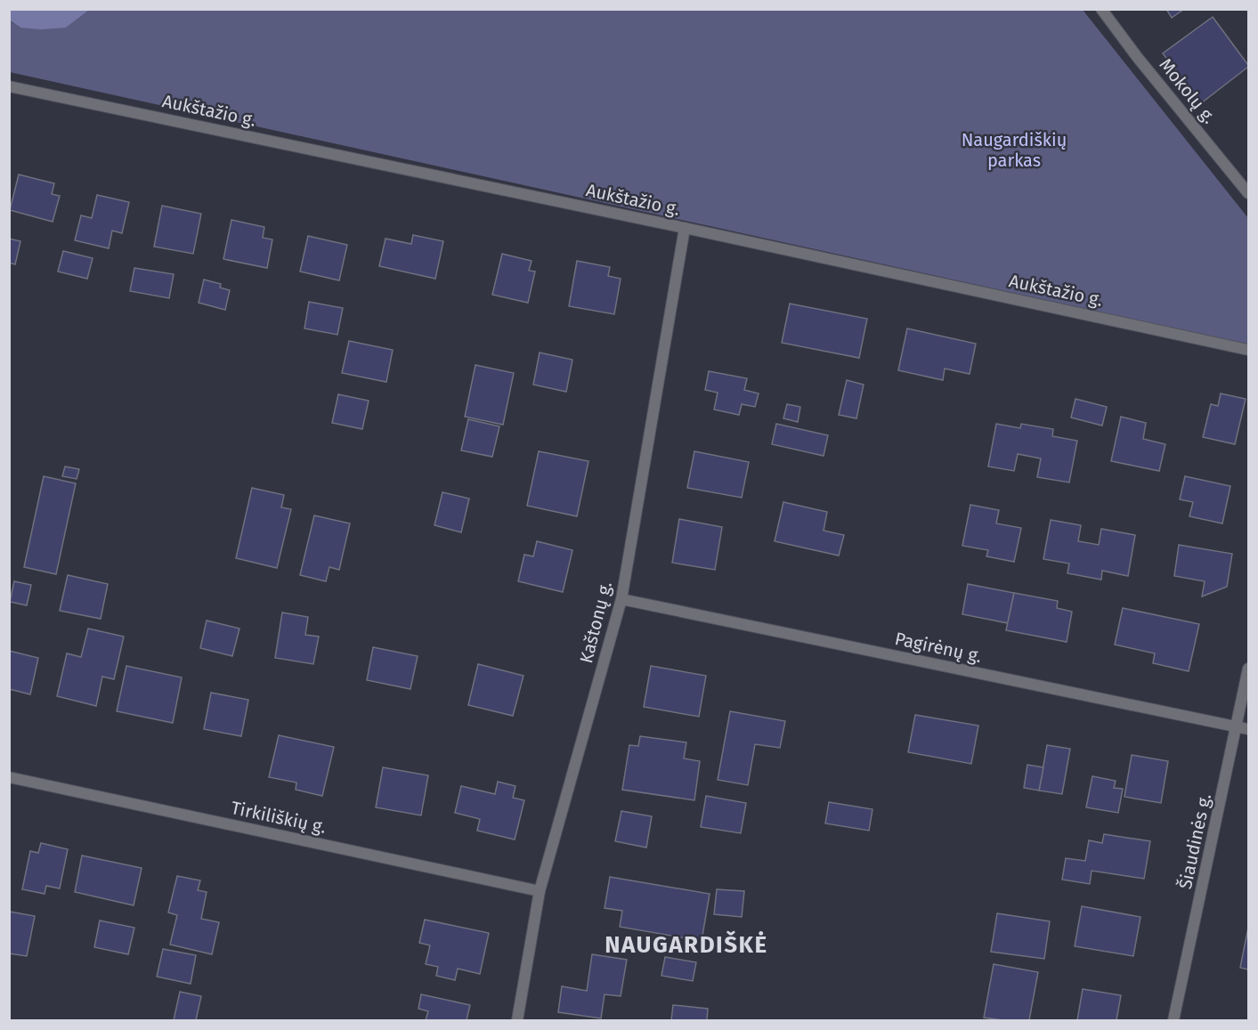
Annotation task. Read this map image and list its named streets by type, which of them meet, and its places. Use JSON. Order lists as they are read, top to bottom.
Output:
{
  "streets": {
    "street": [
      "Mokolų g.",
      "Aukštažio g.",
      "Kaštonų g.",
      "Pagirėnų g.",
      "Tirkiliškių g.",
      "Šiaudinės g."
    ]
  },
  "crossings": [
    ["Aukštažio g.", "Kaštonų g."],
    ["Kaštonų g.", "Pagirėnų g."],
    ["Kaštonų g.", "Tirkiliškių g."],
    ["Pagirėnų g.", "Šiaudinės g."]
  ],
  "districts": ["NAUGARDIŠKĖ"],
  "parks": ["Naugardiškių parkas"]
}
